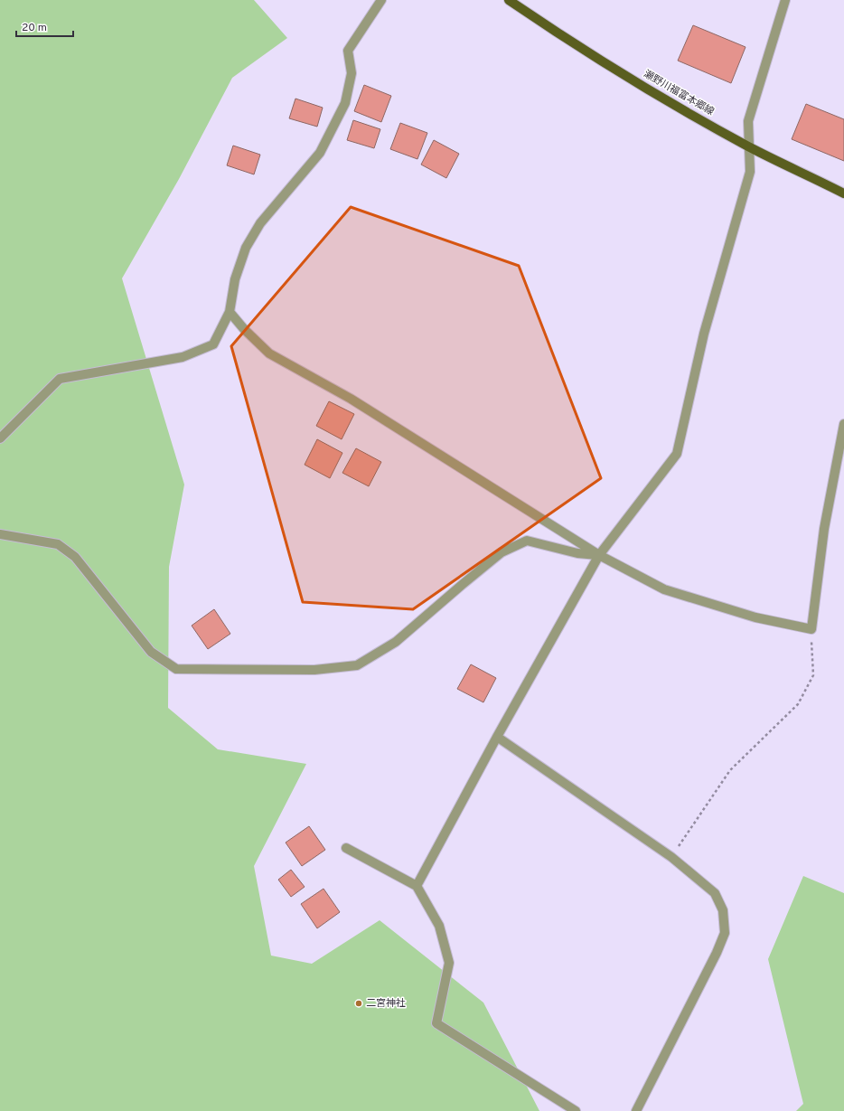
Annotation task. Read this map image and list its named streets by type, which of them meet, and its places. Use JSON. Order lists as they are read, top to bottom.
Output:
{
  "streets": {
    "main road": ["瀬野川福富本郷線"]
  },
  "places": ["二宮神社"],
  "scale_bar": "20 m"
}
